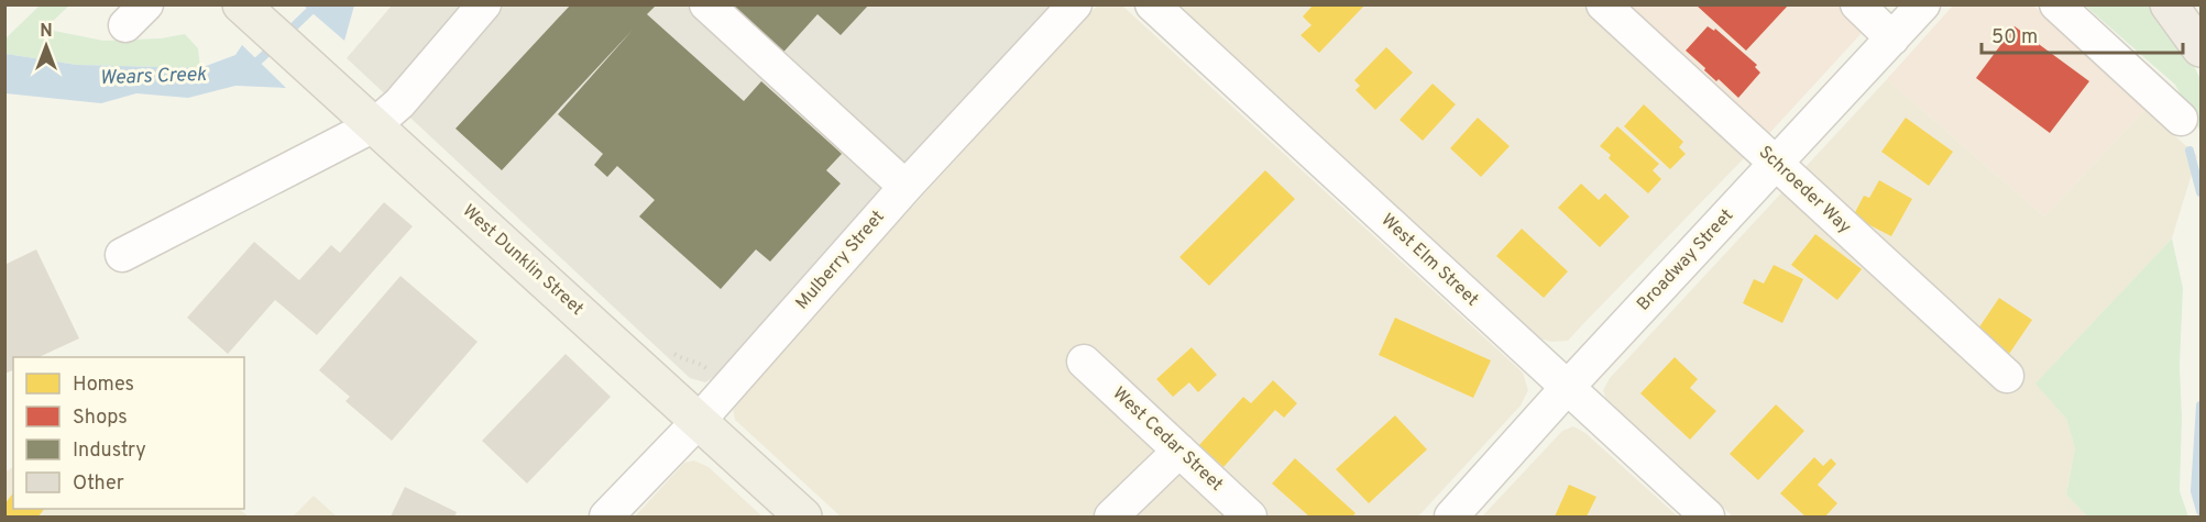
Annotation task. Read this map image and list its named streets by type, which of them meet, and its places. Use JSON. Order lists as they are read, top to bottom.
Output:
{
  "streets": {
    "main road": ["West Dunklin Street"],
    "street": [
      "Schroeder Way",
      "Mulberry Street",
      "West Elm Street",
      "Broadway Street",
      "West Cedar Street"
    ]
  },
  "crossings": [
    ["Schroeder Way", "Broadway Street"],
    ["West Dunklin Street", "Mulberry Street"],
    ["West Elm Street", "Broadway Street"]
  ],
  "water": ["Wears Creek"],
  "legend": [
    "Homes",
    "Shops",
    "Industry",
    "Other"
  ],
  "scale_bar": "50 m",
  "north": "top"
}
